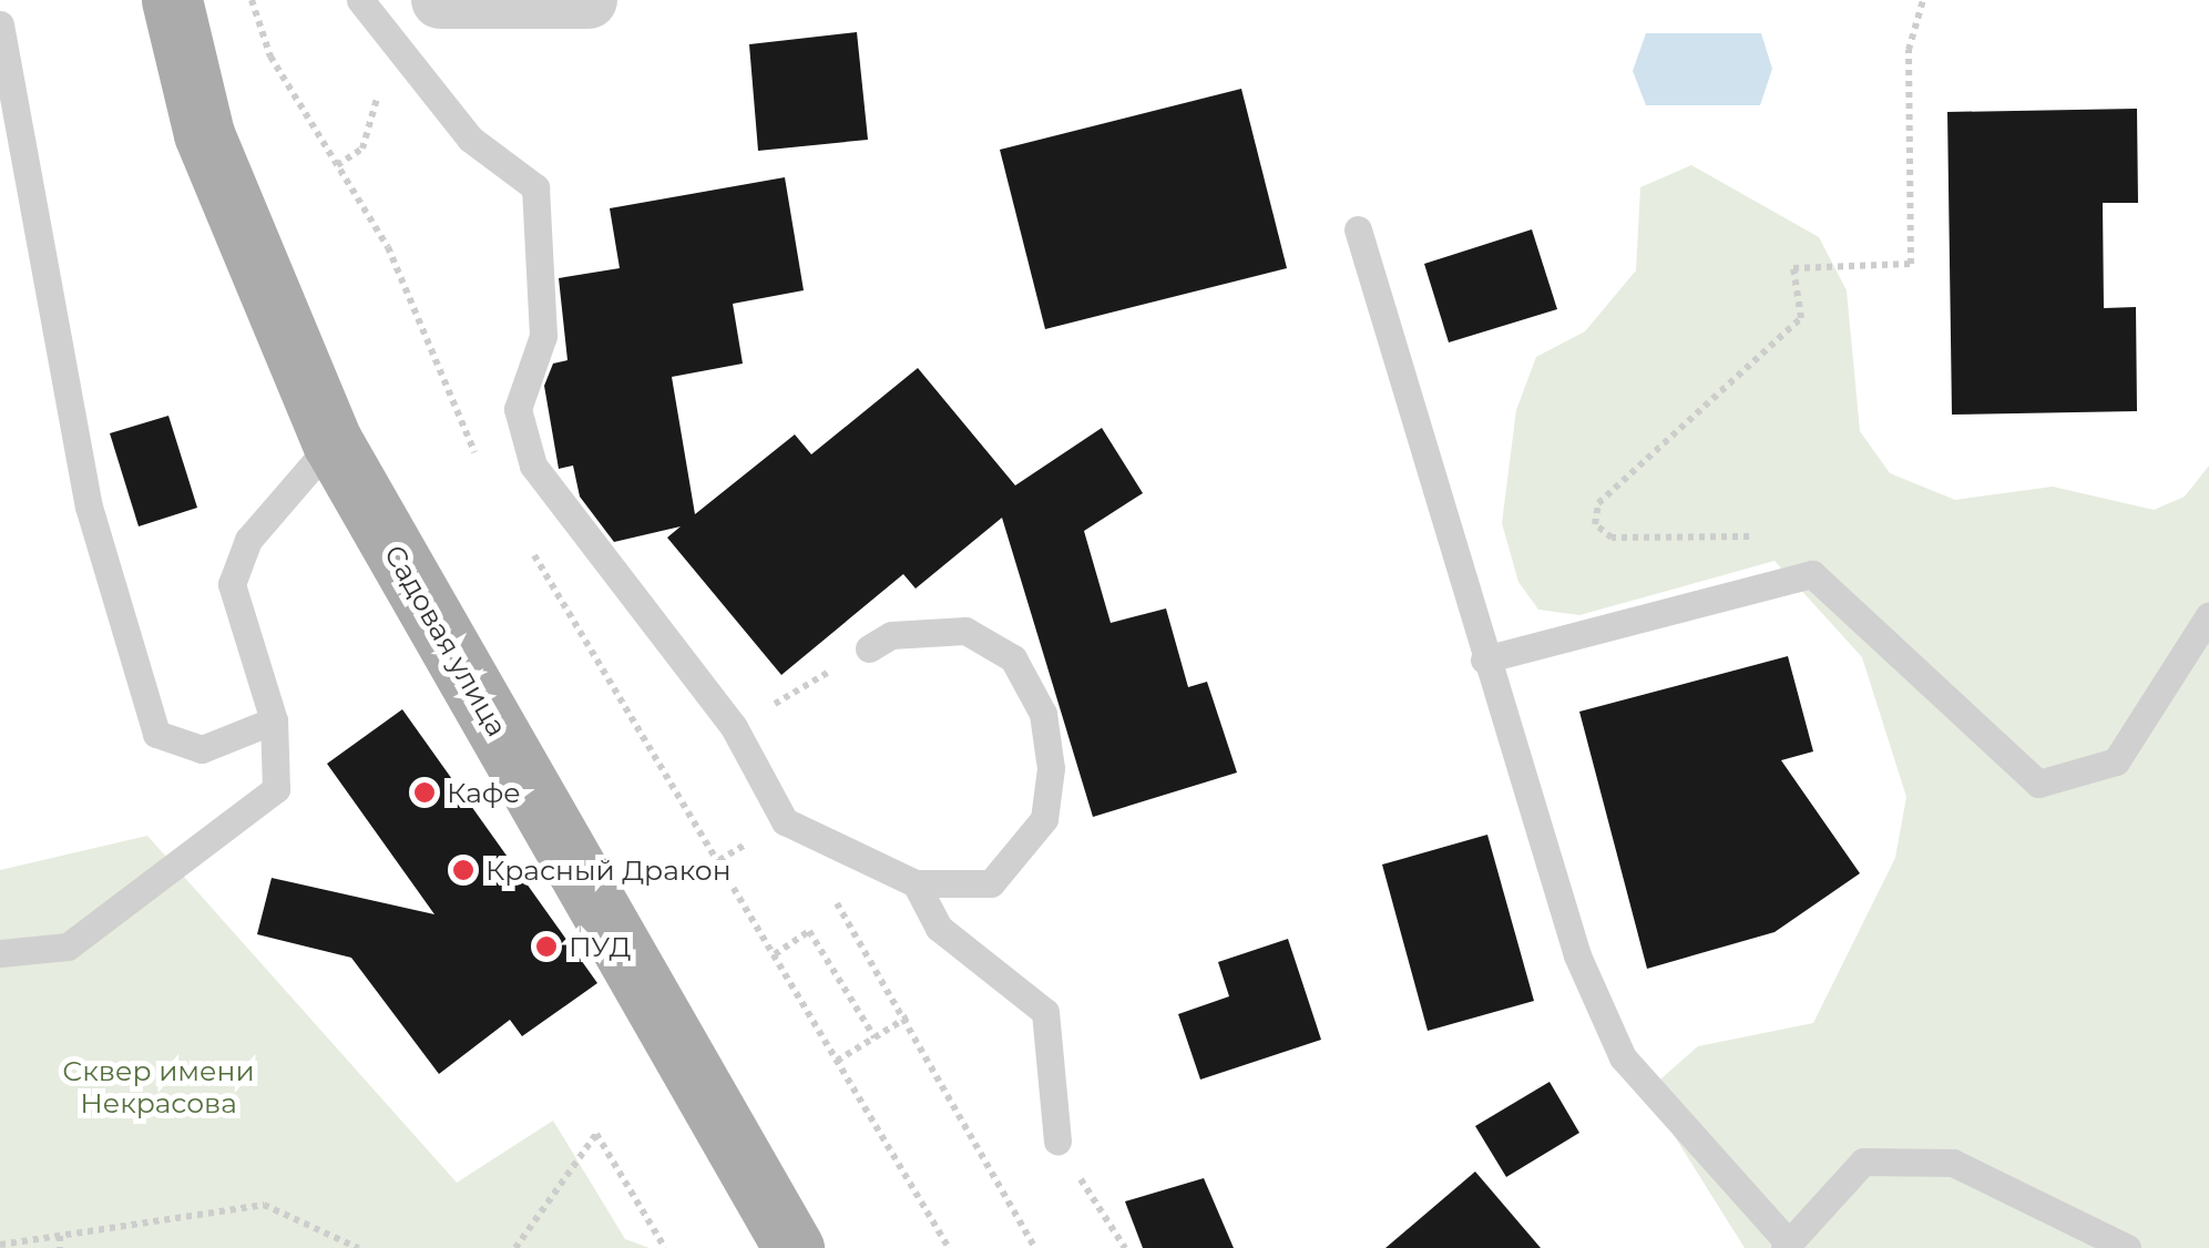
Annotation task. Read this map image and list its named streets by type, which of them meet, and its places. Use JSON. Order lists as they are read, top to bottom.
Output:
{
  "streets": {
    "main road": ["Садовая улица"]
  },
  "parks": ["Сквер имени Некрасова"],
  "places": ["Кафе", "Красный Дракон", "ПУД"]
}
